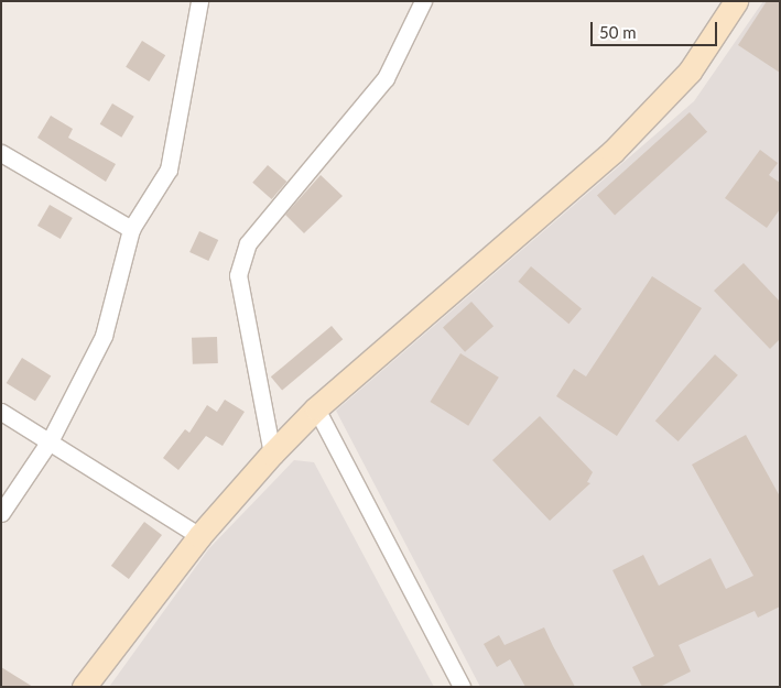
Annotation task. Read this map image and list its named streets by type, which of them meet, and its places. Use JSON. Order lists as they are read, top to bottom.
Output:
{
  "scale_bar": "50 m"
}
